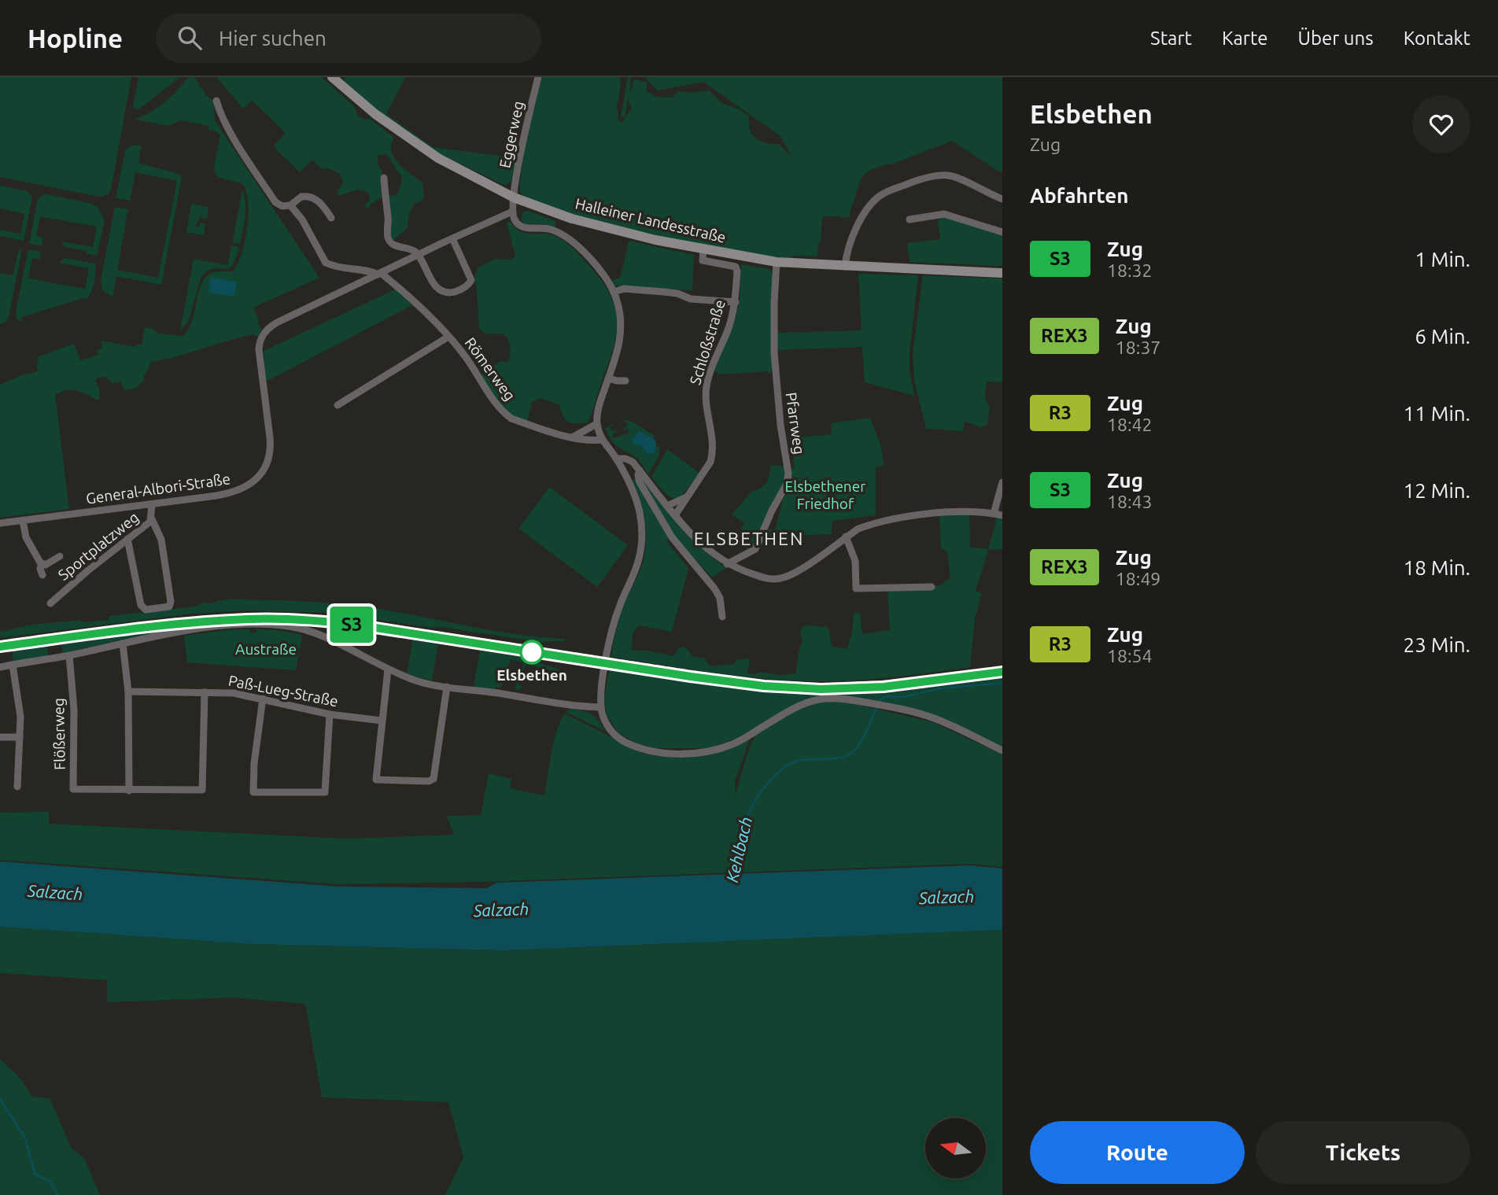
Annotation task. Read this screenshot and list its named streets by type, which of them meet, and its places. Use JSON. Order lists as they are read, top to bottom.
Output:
{
  "streets": {
    "main road": ["Halleiner Landesstraße"],
    "street": [
      "Eggerweg",
      "Schloßstraße",
      "Römerweg",
      "Pfarrweg",
      "General-Albori-Straße",
      "Sportplatzweg",
      "Paß-Lueg-Straße",
      "Flößerweg"
    ]
  },
  "crossings": [
    ["Eggerweg", "Halleiner Landesstraße"],
    ["Eggerweg", "General-Albori-Straße"],
    ["Halleiner Landesstraße", "Schloßstraße"],
    ["Halleiner Landesstraße", "Pfarrweg"],
    ["Römerweg", "General-Albori-Straße"],
    ["General-Albori-Straße", "Sportplatzweg"]
  ],
  "districts": ["ELSBETHEN"],
  "water": ["Kehlbach", "Salzach"],
  "parks": ["Elsbethener Friedhof", "Austraße"],
  "places": ["Elsbethen"],
  "north": "left",
  "page": {
    "header": "Hopline",
    "search": "Hier suchen",
    "nav": [
      "Start",
      "Karte",
      "Über uns",
      "Kontakt"
    ],
    "on_map": "S3",
    "heading": [
      ["Elsbethen", "Zug"],
      "Abfahrten"
    ],
    "list": [
      {
        "mark": "S3",
        "name": "Zug",
        "note": "18:32",
        "value": "1 Min."
      },
      {
        "mark": "REX3",
        "name": "Zug",
        "note": "18:37",
        "value": "6 Min."
      },
      {
        "mark": "R3",
        "name": "Zug",
        "note": "18:42",
        "value": "11 Min."
      },
      {
        "mark": "S3",
        "name": "Zug",
        "note": "18:43",
        "value": "12 Min."
      },
      {
        "mark": "REX3",
        "name": "Zug",
        "note": "18:49",
        "value": "18 Min."
      },
      {
        "mark": "R3",
        "name": "Zug",
        "note": "18:54",
        "value": "23 Min."
      }
    ],
    "buttons": ["Route", "Tickets"]
  }
}
